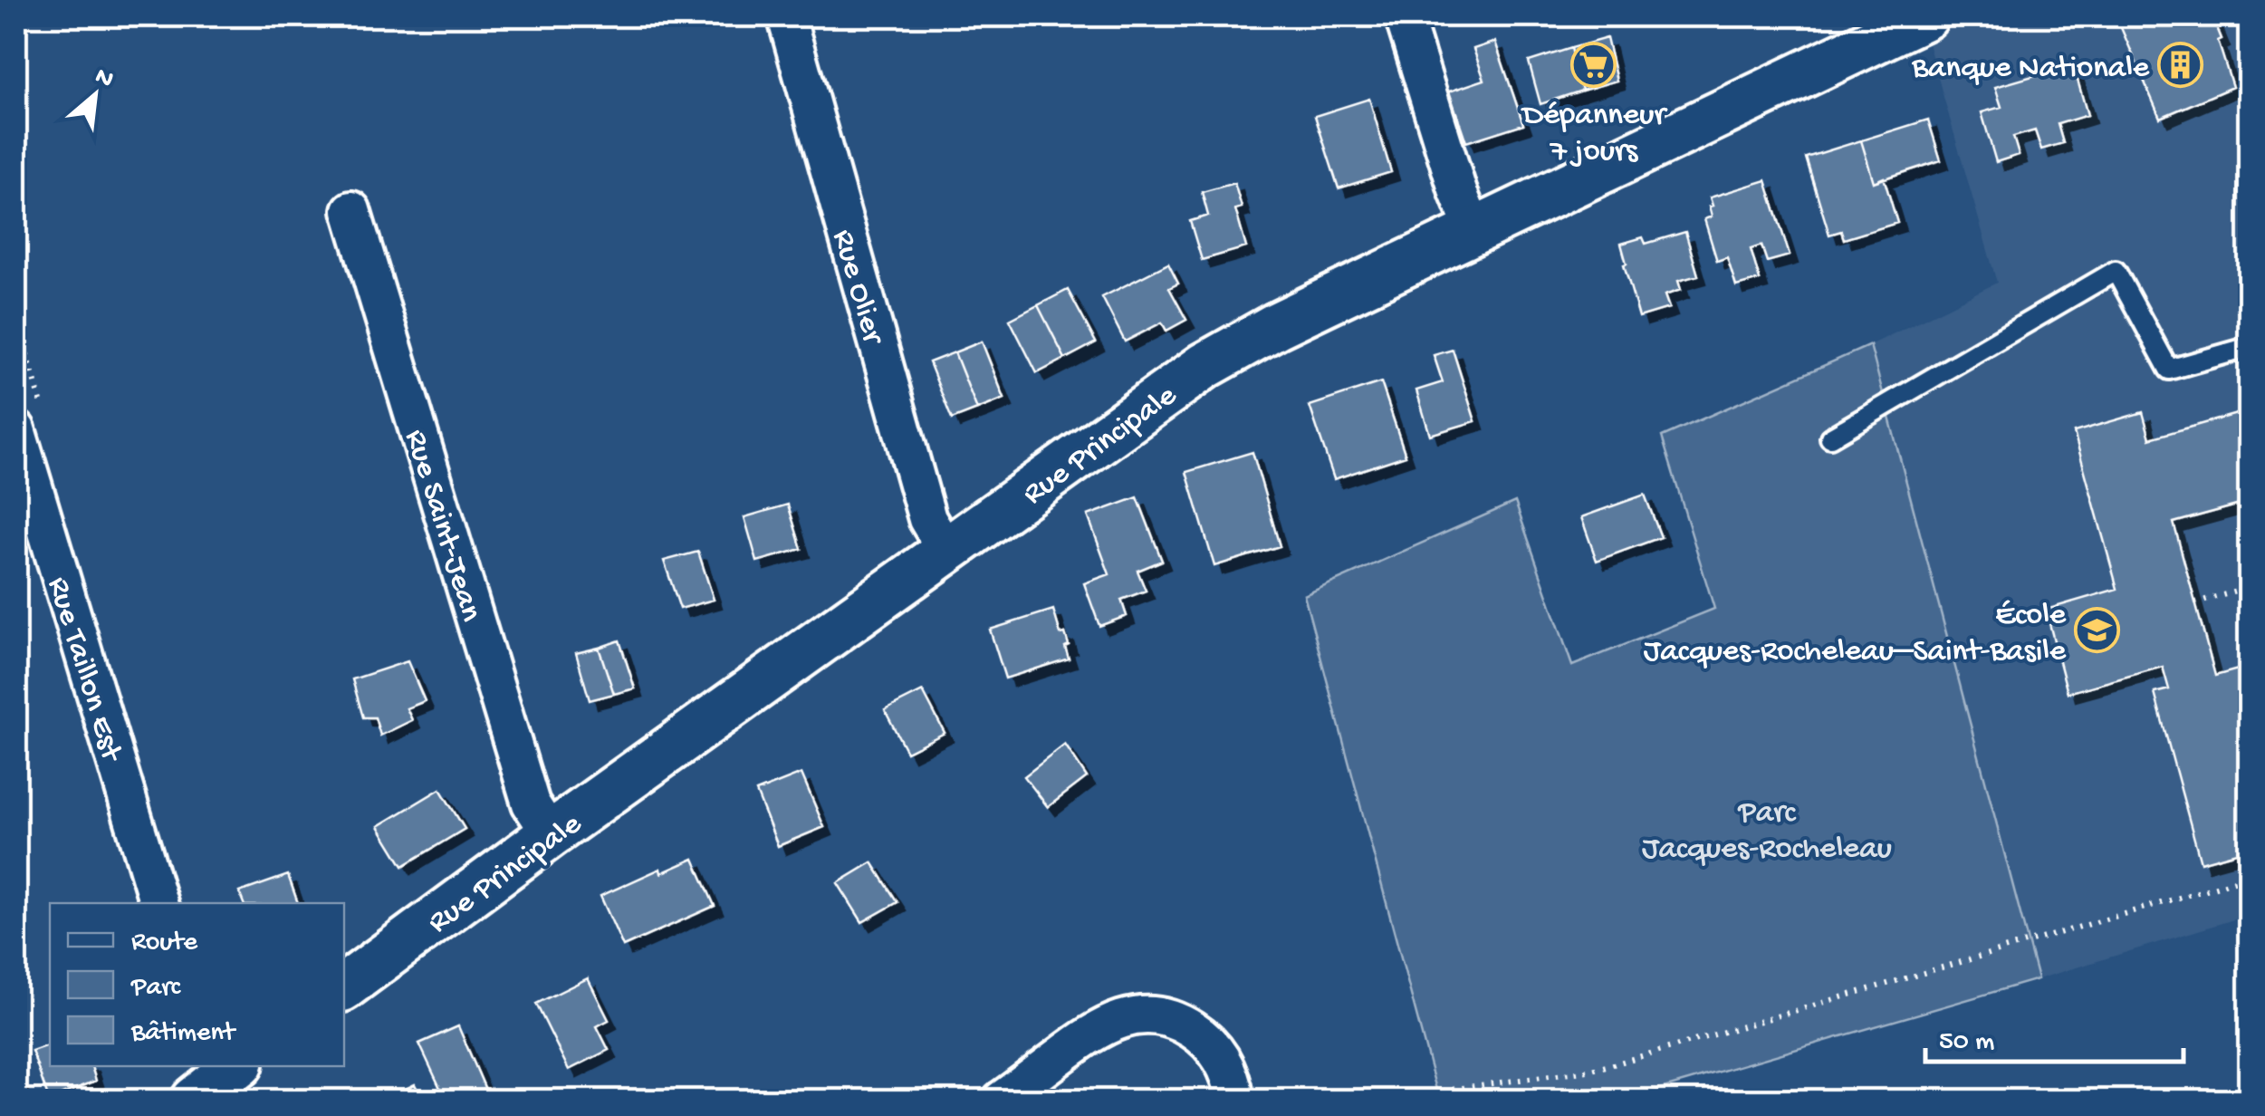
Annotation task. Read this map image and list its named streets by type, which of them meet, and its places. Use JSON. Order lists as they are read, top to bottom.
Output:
{
  "streets": {
    "street": [
      "Rue Olier",
      "Rue Principale",
      "Rue Saint-Jean",
      "Rue Taillon Est"
    ]
  },
  "crossings": [
    ["Rue Olier", "Rue Principale"],
    ["Rue Principale", "Rue Saint-Jean"]
  ],
  "parks": ["Parc Jacques-Rocheleau"],
  "places": {
    "supermarket": ["Dépanneur 7 jours"],
    "building": ["Banque Nationale"],
    "school or university": ["École Jacques-Rocheleau–Saint-Basile"]
  },
  "legend": ["Route", "Parc", "Bâtiment"],
  "scale_bar": "50 m",
  "north": "top right"
}
